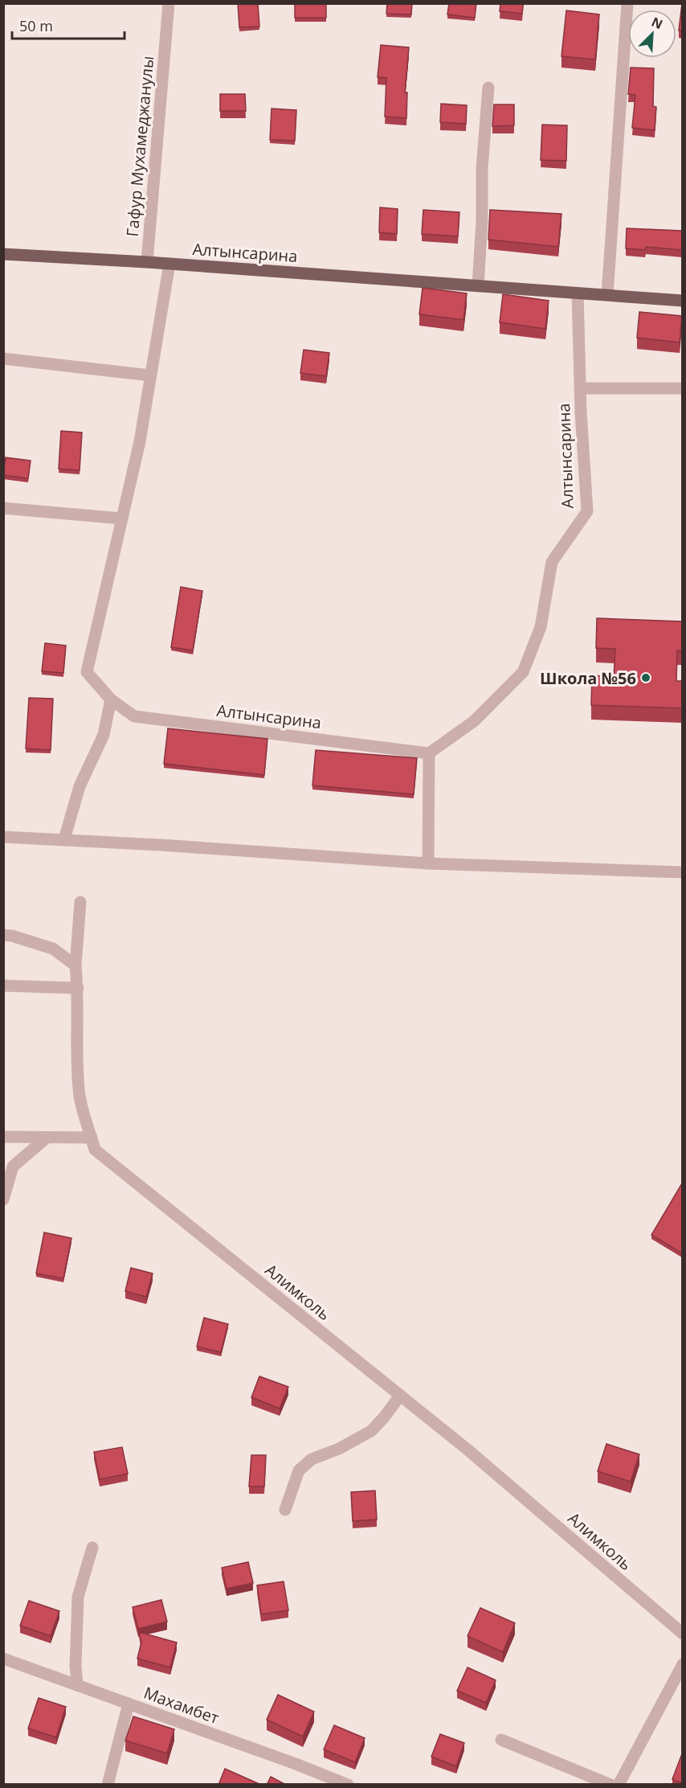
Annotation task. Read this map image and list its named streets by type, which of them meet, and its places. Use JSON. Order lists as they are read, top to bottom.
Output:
{
  "streets": {
    "main road": ["Алтынсарина"],
    "street": ["Гафур Мухамеджанулы", "Алимколь", "Махамбет"]
  },
  "crossings": [
    ["Гафур Мухамеджанулы", "Алтынсарина"]
  ],
  "places": ["Школа №56"],
  "scale_bar": "50 m",
  "north": "top right"
}
